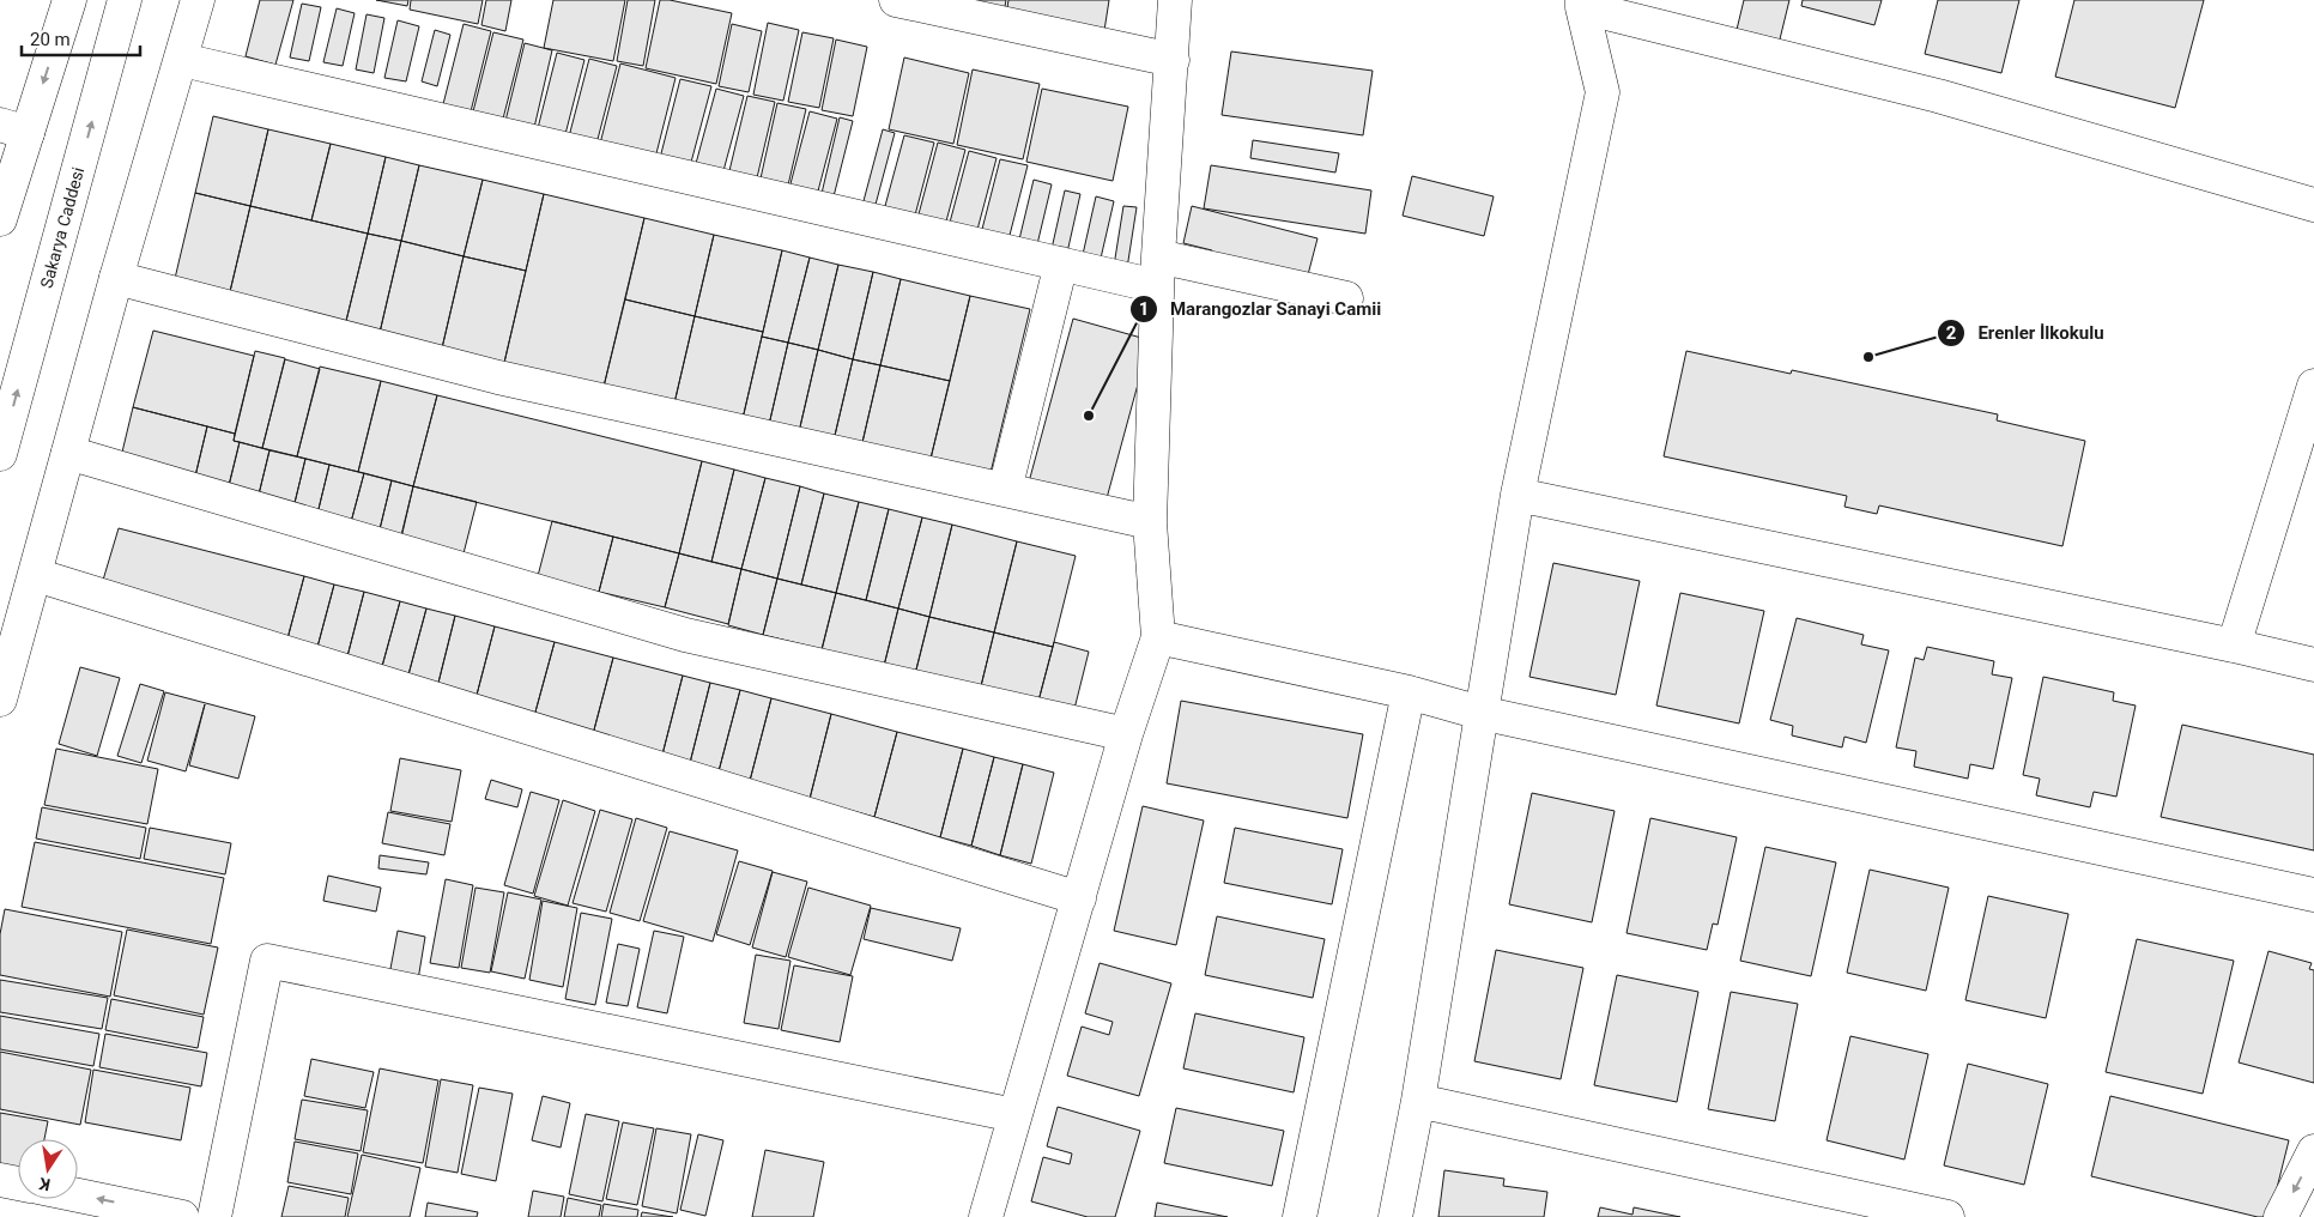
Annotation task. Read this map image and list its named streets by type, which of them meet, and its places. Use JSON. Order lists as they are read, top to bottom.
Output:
{
  "streets": {
    "street": ["Sakarya Caddesi"]
  },
  "places": ["Erenler İlkokulu", "Marangozlar Sanayi Camii"],
  "scale_bar": "20 m",
  "north": "bottom"
}
